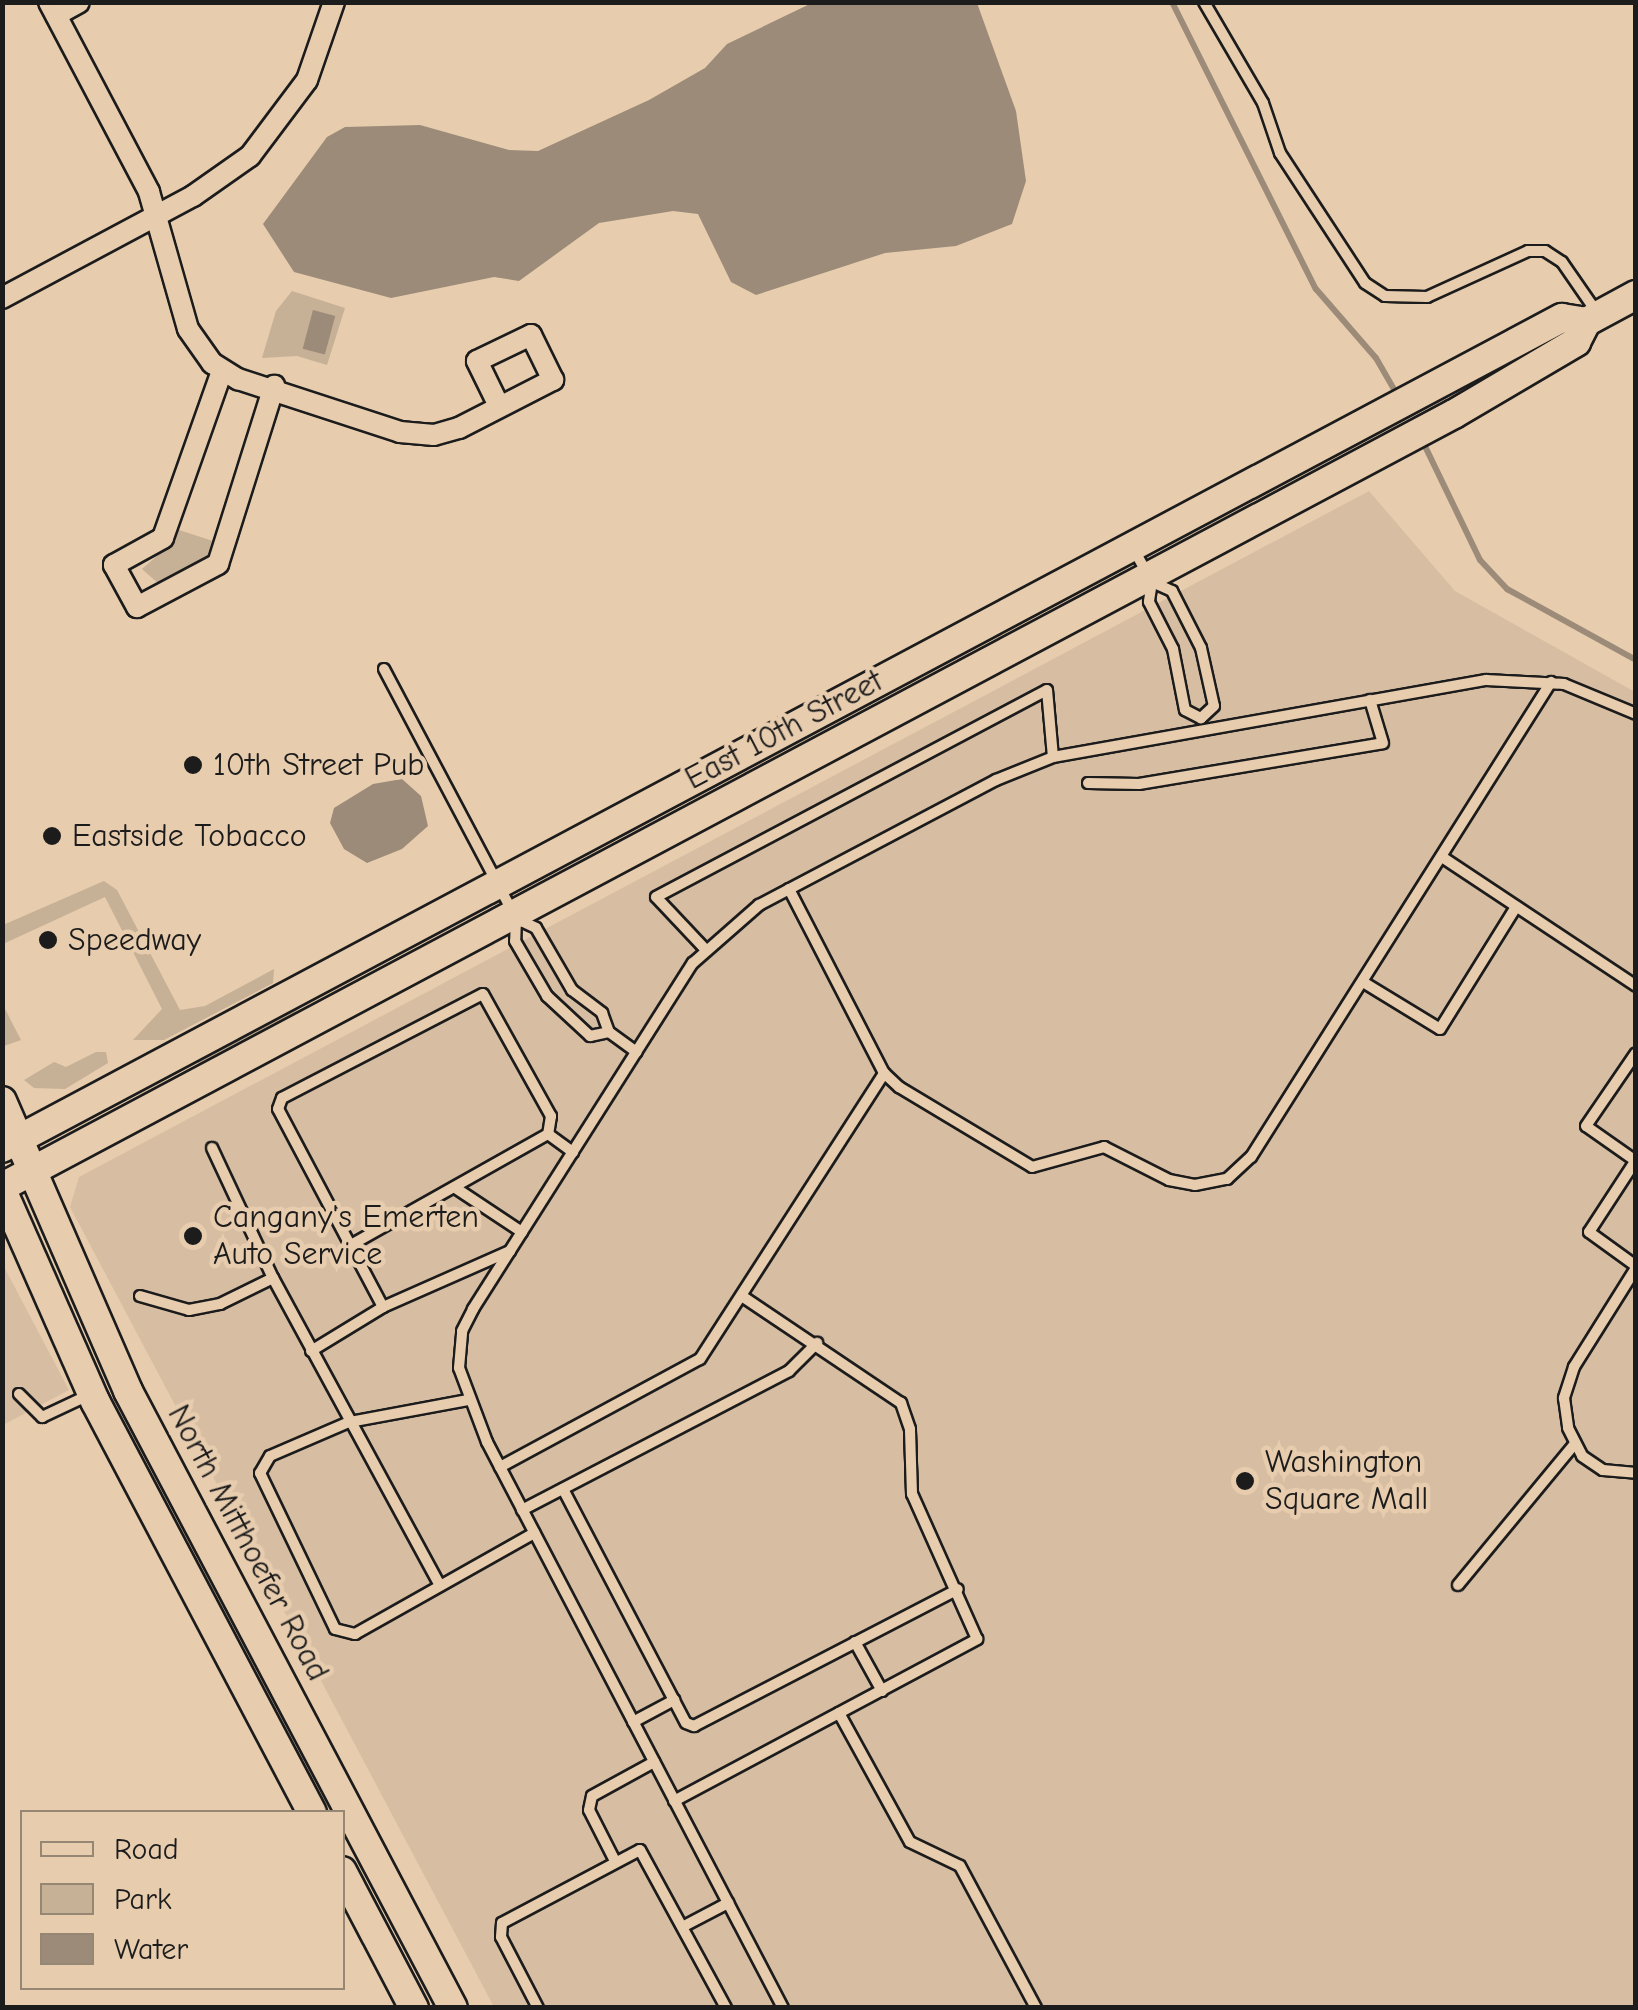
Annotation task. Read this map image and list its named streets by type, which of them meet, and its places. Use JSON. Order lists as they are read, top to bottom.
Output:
{
  "streets": {
    "main road": ["East 10th Street", "North Mitthoefer Road"]
  },
  "crossings": [
    ["East 10th Street", "North Mitthoefer Road"]
  ],
  "places": [
    "10th Street Pub",
    "Eastside Tobacco",
    "Speedway",
    "Cangany's Emerten Auto Service",
    "Washington Square Mall"
  ],
  "legend": ["Road", "Park", "Water"]
}
